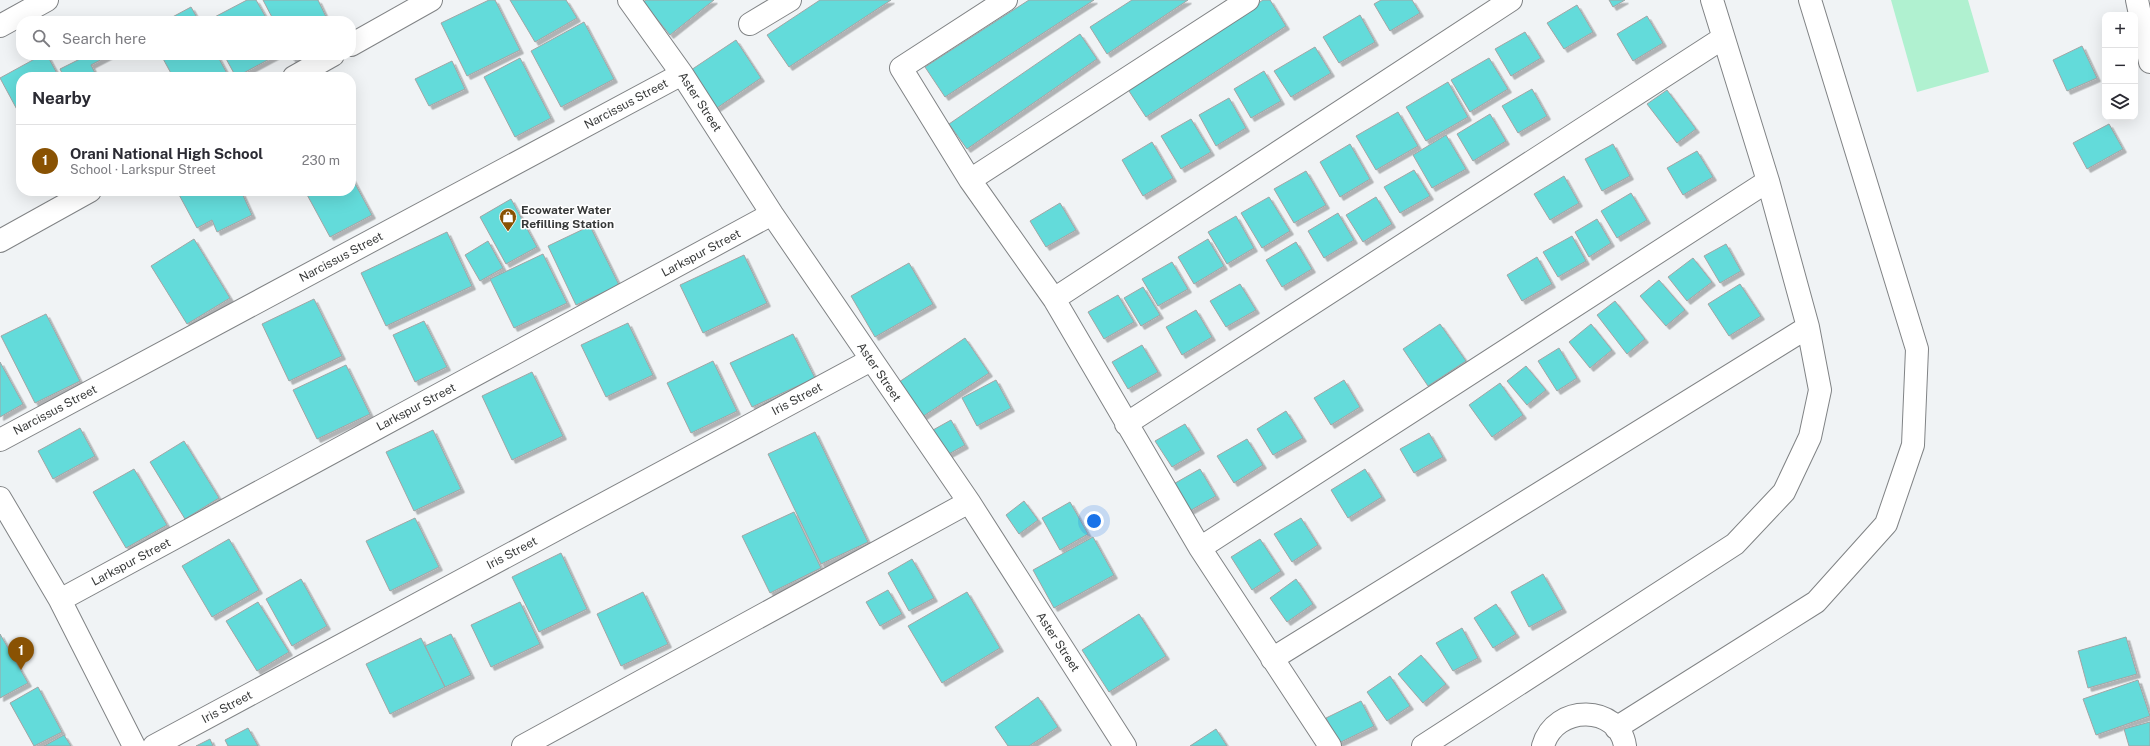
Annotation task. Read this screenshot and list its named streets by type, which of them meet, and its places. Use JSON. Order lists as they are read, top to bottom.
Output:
{
  "streets": {
    "street": [
      "Aster Street",
      "Narcissus Street",
      "Larkspur Street",
      "Iris Street"
    ]
  },
  "crossings": [
    ["Aster Street", "Narcissus Street"],
    ["Aster Street", "Larkspur Street"],
    ["Aster Street", "Iris Street"]
  ],
  "places": {
    "shop": ["Ecowater Water Refilling Station"]
  },
  "page": {
    "map_buttons": ["+", "−"],
    "search": "Search here",
    "heading": "Nearby",
    "list": [
      {
        "mark": "1",
        "name": "Orani National High School",
        "note": "School · Larkspur Street",
        "value": "230 m"
      }
    ],
    "pins": "1"
  }
}
